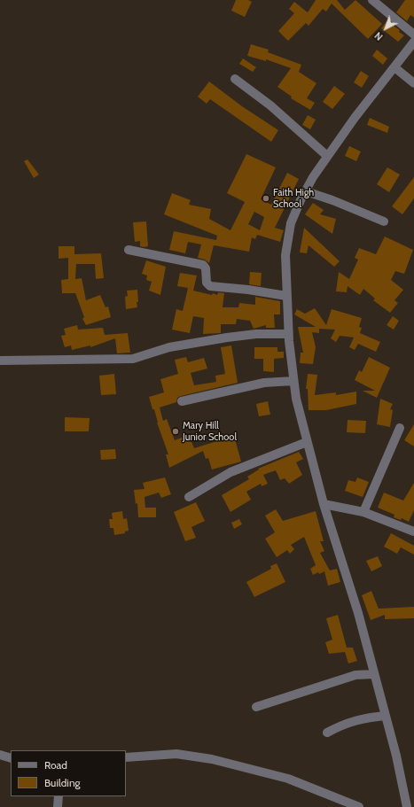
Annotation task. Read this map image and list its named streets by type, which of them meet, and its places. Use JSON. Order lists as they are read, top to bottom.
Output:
{
  "places": ["Faith High School", "Mary Hill Junior School"],
  "legend": ["Road", "Building"],
  "north": "bottom left"
}
